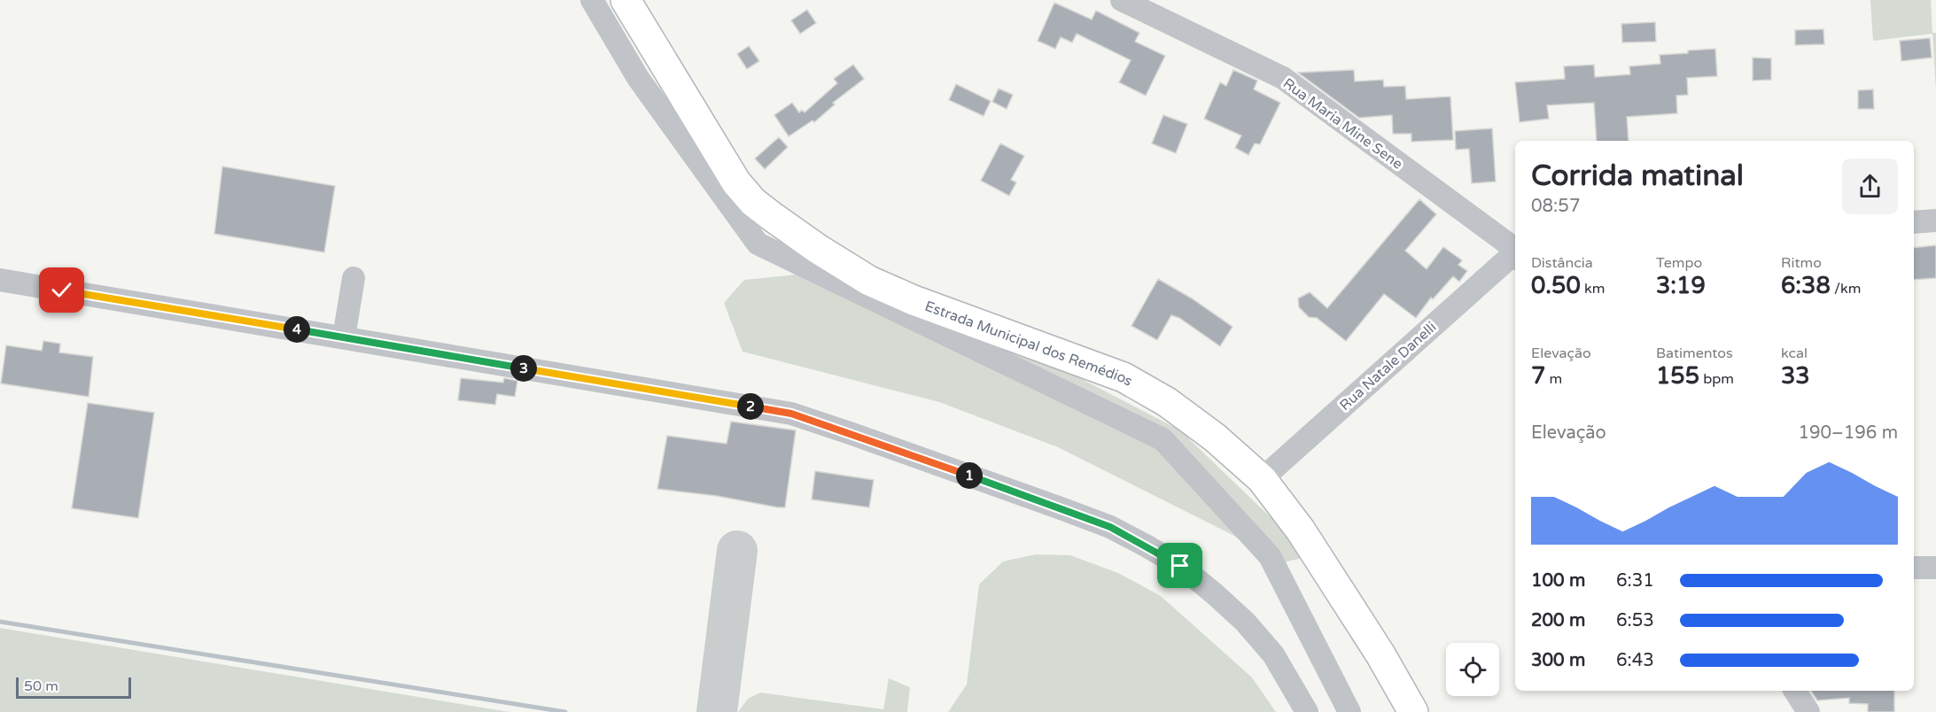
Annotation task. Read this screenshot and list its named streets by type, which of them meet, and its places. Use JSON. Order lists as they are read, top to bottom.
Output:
{
  "streets": {
    "main road": ["Estrada Municipal dos Remédios"],
    "street": ["Rua Maria Mine Sene", "Rua Natale Danelli"]
  },
  "crossings": [
    ["Rua Maria Mine Sene", "Rua Natale Danelli"],
    ["Estrada Municipal dos Remédios", "Rua Natale Danelli"]
  ],
  "scale_bar": "50 m",
  "page": {
    "heading": ["Corrida matinal", "08:57"],
    "stats": [
      ["Distância", "0.50 km"],
      ["Tempo", "3:19"],
      ["Ritmo", "6:38 /km"],
      ["Elevação", "7 m"],
      ["Batimentos", "155 bpm"],
      ["kcal", "33"]
    ],
    "pins": [
      "4",
      "3",
      "2",
      "1"
    ],
    "chart": ["Elevação", "190–196 m"],
    "list": [
      {
        "name": "100 m",
        "note": "6:31"
      },
      {
        "name": "200 m",
        "note": "6:53"
      },
      {
        "name": "300 m",
        "note": "6:43"
      }
    ],
    "scale": "50 m"
  }
}
